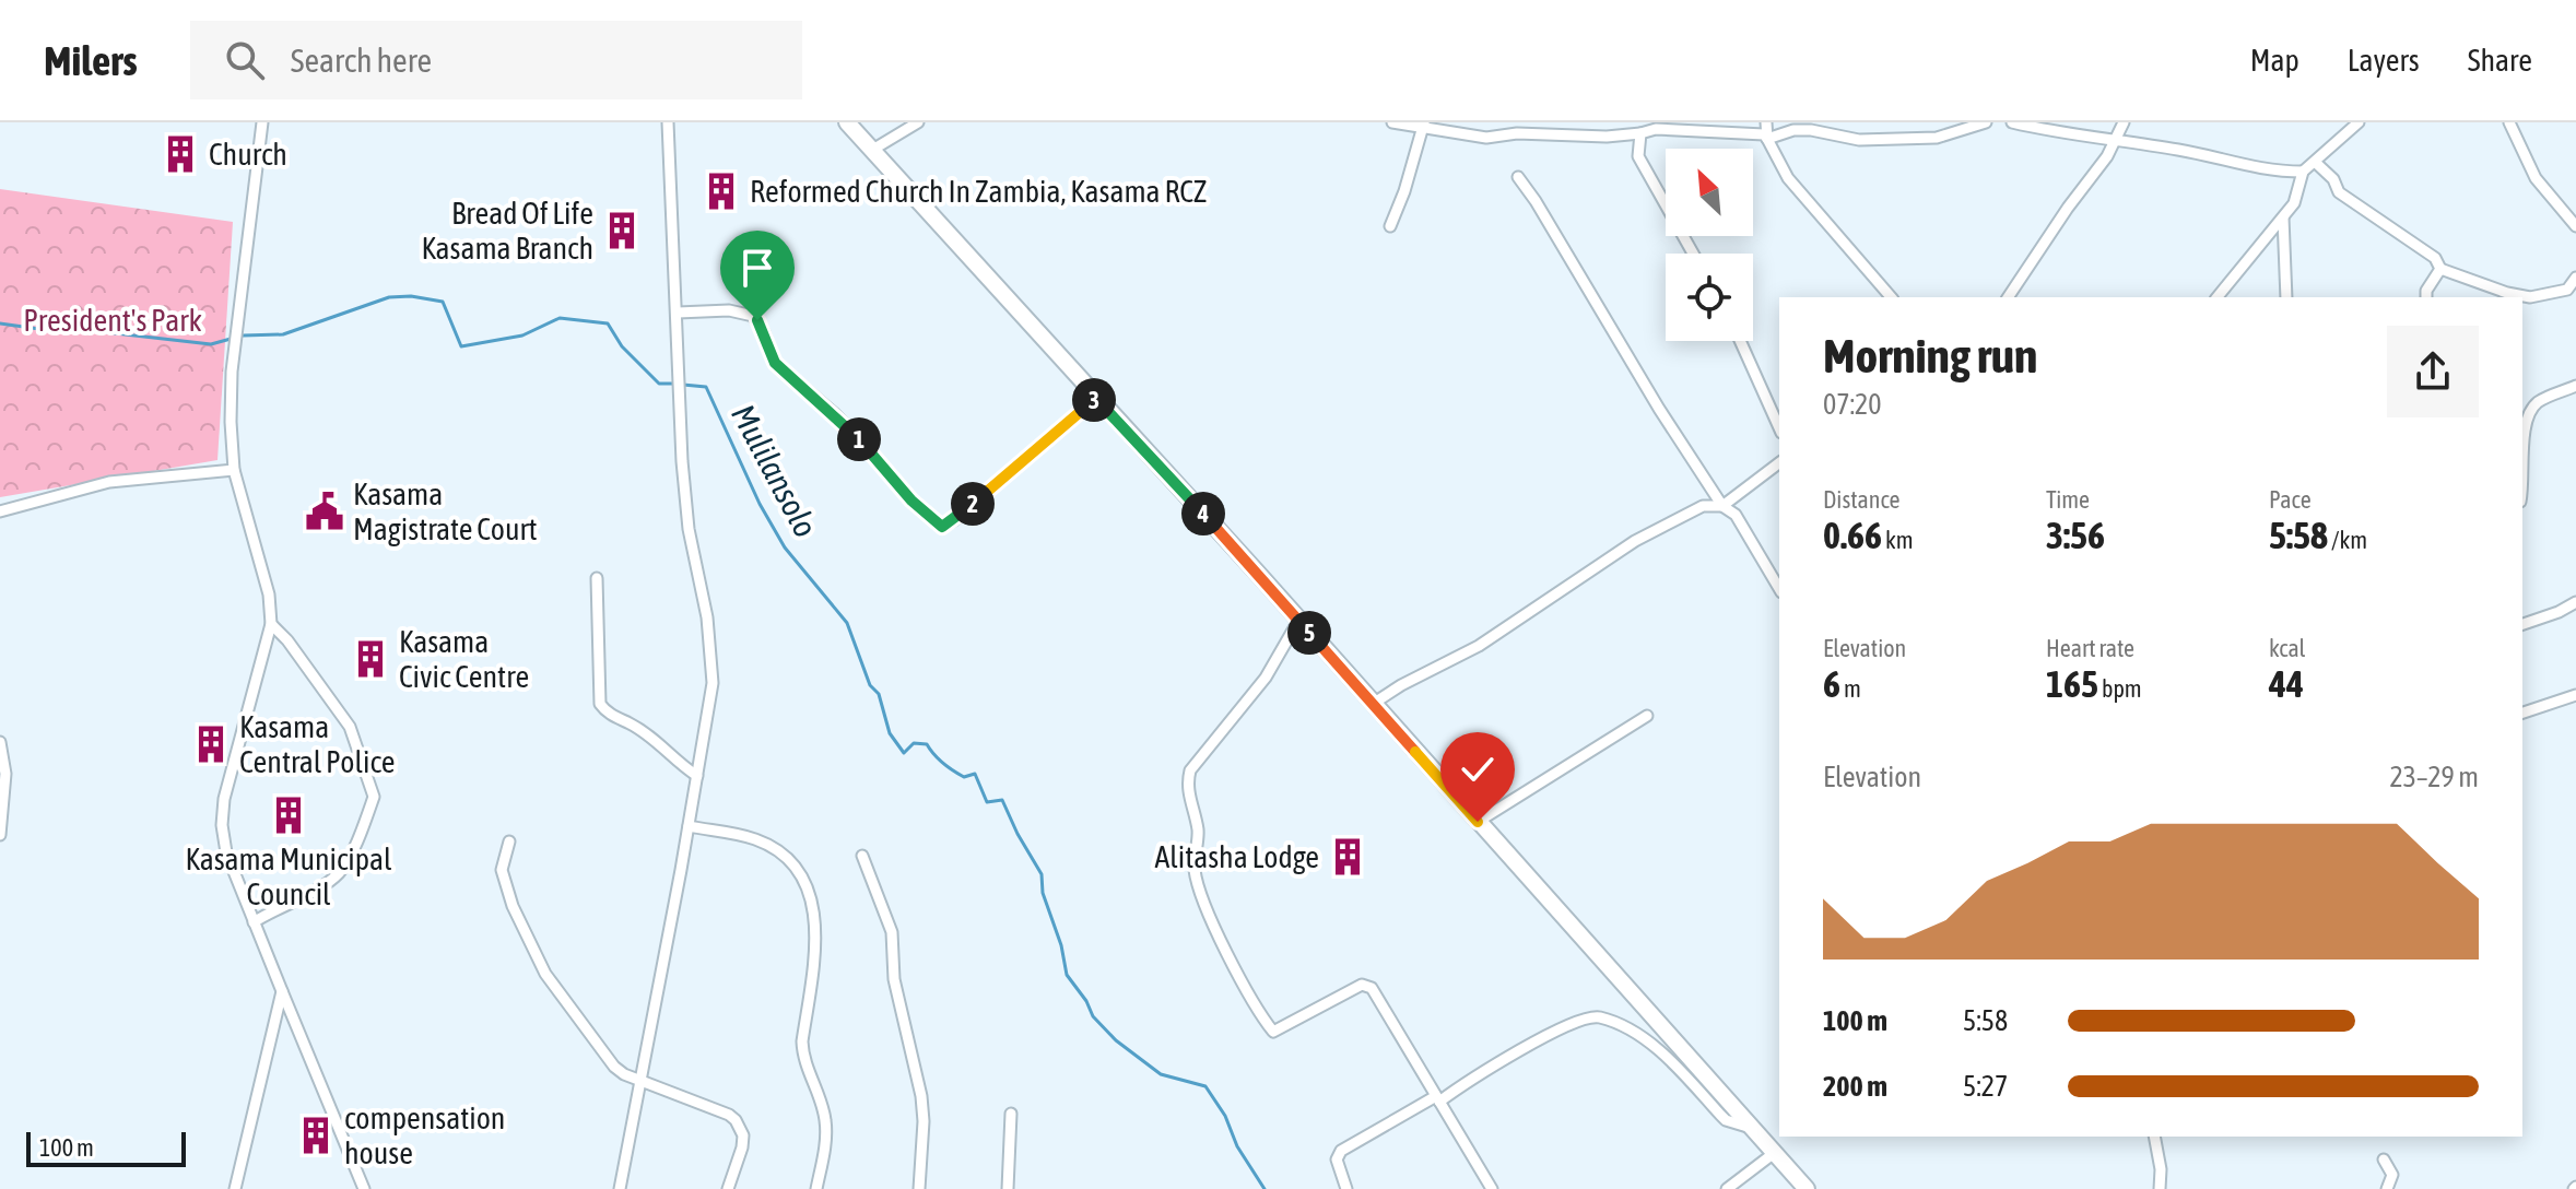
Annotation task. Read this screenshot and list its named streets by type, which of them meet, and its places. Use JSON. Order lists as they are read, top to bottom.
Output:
{
  "water": ["Mulilansolo"],
  "parks": ["President's Park"],
  "places": {
    "building": [
      "Church",
      "Reformed Church In Zambia, Kasama RCZ",
      "Bread Of Life Kasama Branch",
      "Kasama Civic Centre",
      "Kasama Central Police",
      "Kasama Municipal Council",
      "Alitasha Lodge",
      "compensation house"
    ],
    "public building": ["Kasama Magistrate Court"]
  },
  "scale_bar": "100 m",
  "north": "top left",
  "page": {
    "header": "Milers",
    "search": "Search here",
    "nav": ["Map", "Layers", "Share"],
    "heading": ["Morning run", "07:20"],
    "pins": [
      "3",
      "1",
      "2",
      "4",
      "5"
    ],
    "stats": [
      ["Distance", "0.66 km"],
      ["Time", "3:56"],
      ["Pace", "5:58 /km"],
      ["Elevation", "6 m"],
      ["Heart rate", "165 bpm"],
      ["kcal", "44"]
    ],
    "chart": ["Elevation", "23–29 m"],
    "list": [
      {
        "name": "100 m",
        "note": "5:58"
      },
      {
        "name": "200 m",
        "note": "5:27"
      }
    ],
    "scale": "100 m"
  }
}
